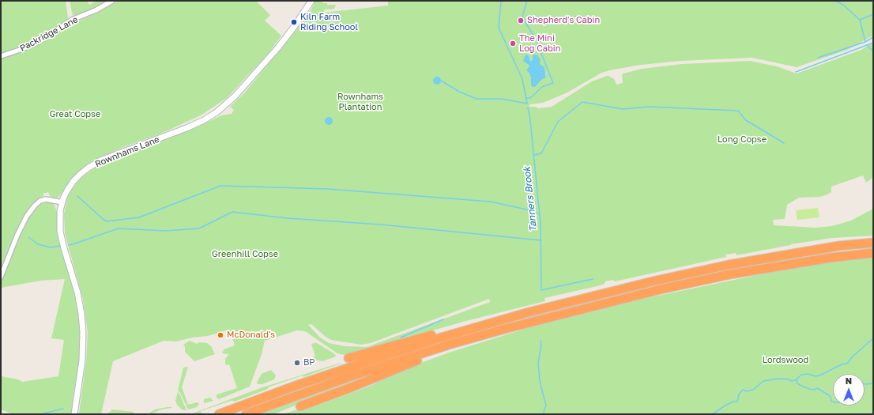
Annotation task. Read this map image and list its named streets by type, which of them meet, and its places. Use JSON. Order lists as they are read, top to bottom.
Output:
{
  "streets": {
    "street": ["Packridge Lane", "Rownhams Lane"]
  },
  "water": ["Tanners Brook"],
  "parks": [
    "Rownhams Plantation",
    "Great Copse",
    "Long Copse",
    "Greenhill Copse",
    "Lordswood"
  ],
  "places": [
    "Shepherd's Cabin",
    "Kiln Farm Riding School",
    "The Mini Log Cabin",
    "McDonald's",
    "BP"
  ],
  "north": "top"
}
